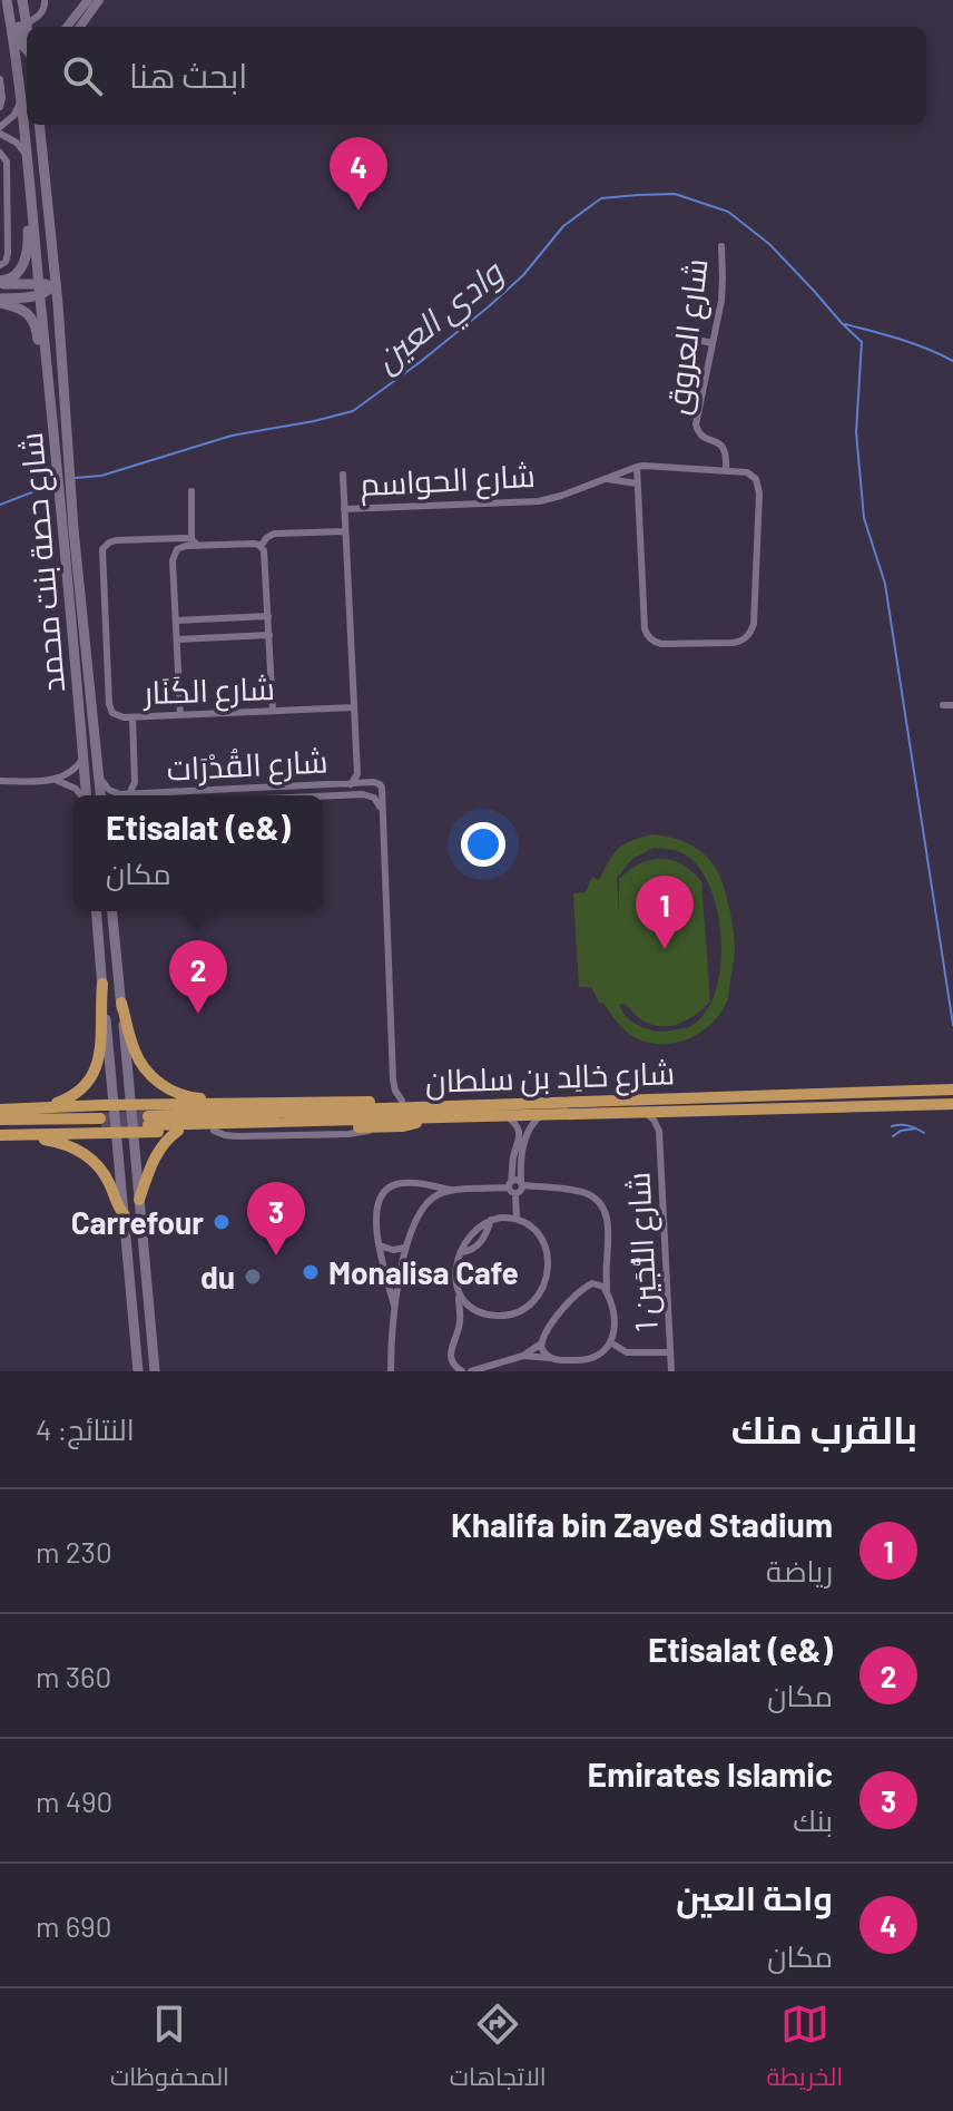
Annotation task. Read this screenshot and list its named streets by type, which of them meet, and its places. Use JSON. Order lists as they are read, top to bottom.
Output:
{
  "streets": {
    "main road": ["شارع حصة بنت محمد", "شارع خالِد بن سلطان"],
    "street": [
      "شارع العروق",
      "شارع الحواسم",
      "شارع الكَنَار",
      "شارع القُدْرَات",
      "شارع اللُّجَين 1"
    ]
  },
  "crossings": [
    ["شارع حصة بنت محمد", "شارع القُدْرَات"],
    ["شارع خالِد بن سلطان", "شارع اللُّجَين 1"]
  ],
  "water": ["وادي العين"],
  "places": ["Carrefour", "Monalisa Cafe", "du"],
  "page": {
    "search": "ابحث هنا",
    "pins": [
      "4",
      "1",
      "2",
      "3"
    ],
    "popup": ["Etisalat (e&)", "مكان"],
    "heading": ["بالقرب منك", "النتائج: 4"],
    "list": [
      {
        "mark": "1",
        "name": "Khalifa bin Zayed Stadium",
        "note": "رياضة",
        "value": "230 m"
      },
      {
        "mark": "2",
        "name": "Etisalat (e&)",
        "note": "مكان",
        "value": "360 m"
      },
      {
        "mark": "3",
        "name": "Emirates Islamic",
        "note": "بنك",
        "value": "490 m"
      },
      {
        "mark": "4",
        "name": "واحة العين",
        "note": "مكان",
        "value": "690 m"
      }
    ],
    "nav": ["الخريطة", "الاتجاهات", "المحفوظات"]
  }
}
